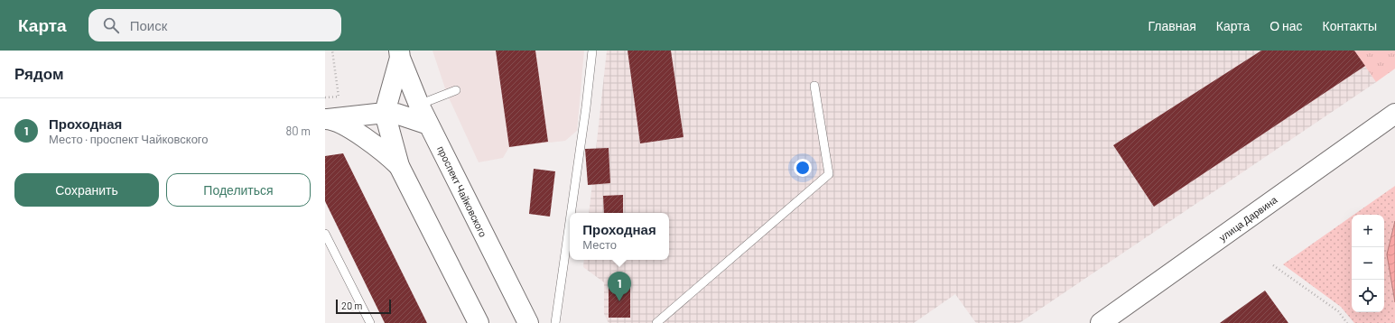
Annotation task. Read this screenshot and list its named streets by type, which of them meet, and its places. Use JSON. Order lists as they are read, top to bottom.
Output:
{
  "streets": {
    "main road": ["проспект Чайковского", "улица Дарвина"]
  },
  "scale_bar": "20 m",
  "page": {
    "header": "Карта",
    "search": "Поиск",
    "nav": [
      "Главная",
      "Карта",
      "О нас",
      "Контакты"
    ],
    "heading": "Рядом",
    "list": [
      {
        "mark": "1",
        "name": "Проходная",
        "note": "Место · проспект Чайковского",
        "value": "80 m"
      }
    ],
    "buttons": ["Сохранить", "Поделиться"],
    "popup": ["Проходная", "Место"],
    "map_buttons": ["+", "−"],
    "pins": "1",
    "scale": "20 m"
  }
}
